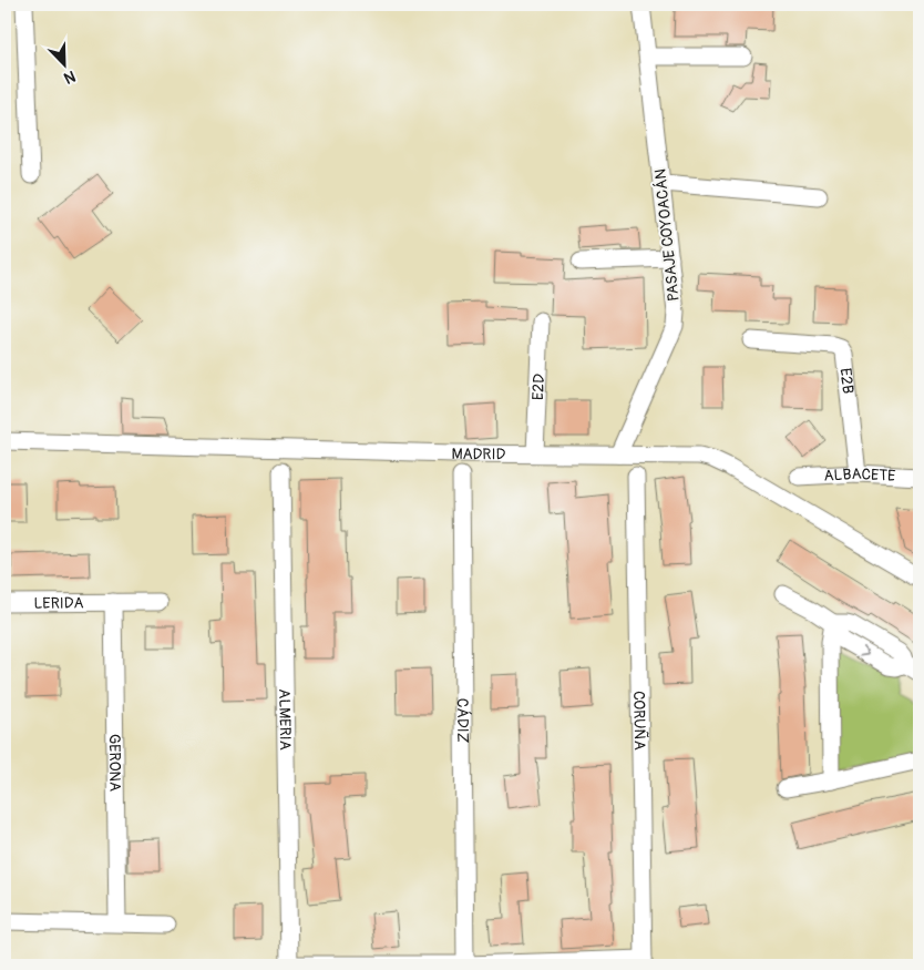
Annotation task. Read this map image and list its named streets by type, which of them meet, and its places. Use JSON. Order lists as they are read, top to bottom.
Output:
{
  "streets": {
    "street": [
      "PASAJE COYOACÁN",
      "E2B",
      "E2D",
      "MADRID",
      "ALBACETE",
      "LERIDA",
      "ALMERIA",
      "CÁDIZ",
      "CORUÑA",
      "GERONA"
    ]
  },
  "crossings": [
    ["PASAJE COYOACÁN", "MADRID"],
    ["E2B", "ALBACETE"],
    ["E2D", "MADRID"],
    ["LERIDA", "GERONA"]
  ],
  "north": "bottom right"
}
